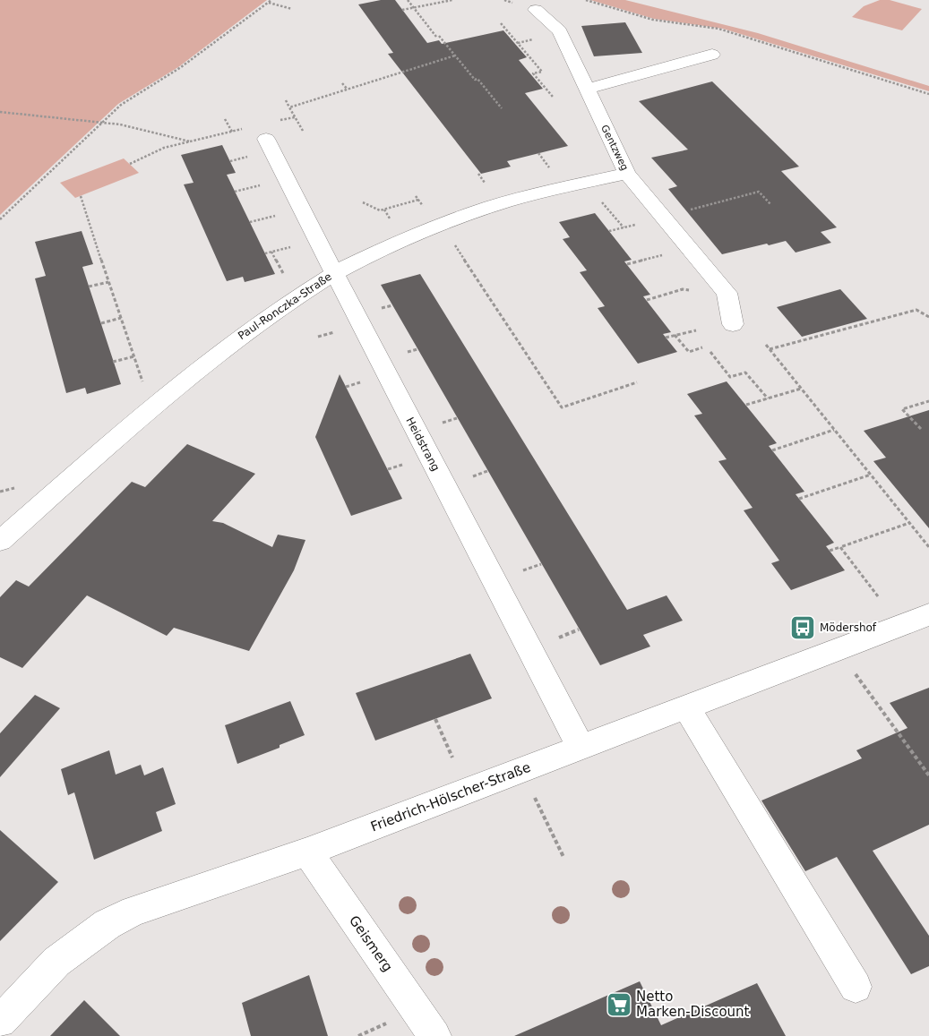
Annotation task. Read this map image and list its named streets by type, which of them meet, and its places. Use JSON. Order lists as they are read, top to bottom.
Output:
{
  "streets": {
    "street": [
      "Gentzweg",
      "Paul-Ronczka-Straße",
      "Heidstrang",
      "Friedrich-Hölscher-Straße",
      "Geismerg"
    ]
  },
  "crossings": [
    ["Gentzweg", "Paul-Ronczka-Straße"],
    ["Paul-Ronczka-Straße", "Heidstrang"],
    ["Heidstrang", "Friedrich-Hölscher-Straße"],
    ["Friedrich-Hölscher-Straße", "Geismerg"]
  ],
  "places": {
    "bus stop": ["Mödershof"],
    "supermarket": ["Netto Marken-Discount"]
  }
}
